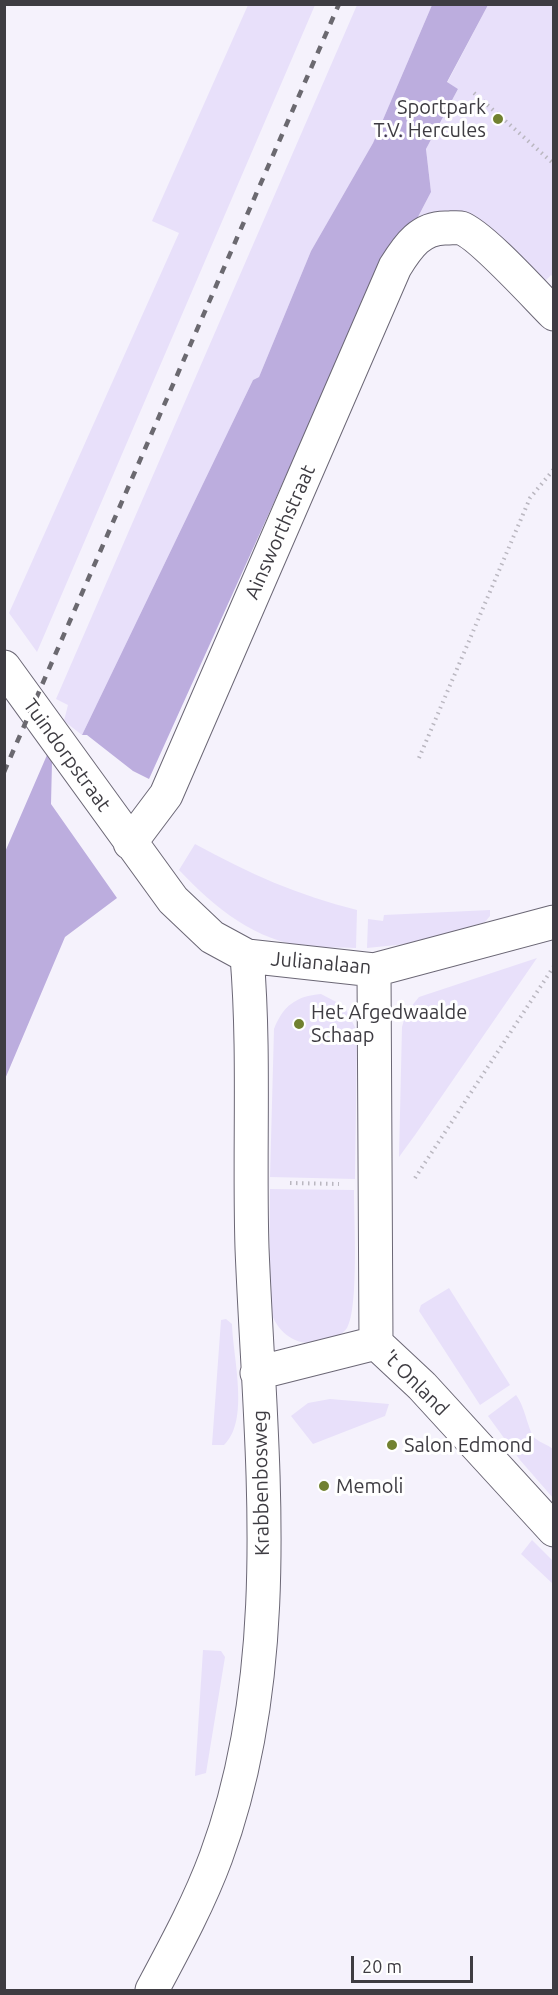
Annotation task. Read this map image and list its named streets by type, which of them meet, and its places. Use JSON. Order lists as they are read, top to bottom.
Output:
{
  "streets": {
    "street": [
      "Ainsworthstraat",
      "Tuindorpstraat",
      "Julianalaan",
      "'t Onland",
      "Krabbenbosweg"
    ]
  },
  "crossings": [
    ["Ainsworthstraat", "Tuindorpstraat"],
    ["Ainsworthstraat", "Julianalaan"],
    ["Tuindorpstraat", "Julianalaan"],
    ["Julianalaan", "Krabbenbosweg"]
  ],
  "places": [
    "Sportpark T.V. Hercules",
    "Het Afgedwaalde Schaap",
    "Salon Edmond",
    "Memoli"
  ],
  "scale_bar": "20 m"
}
